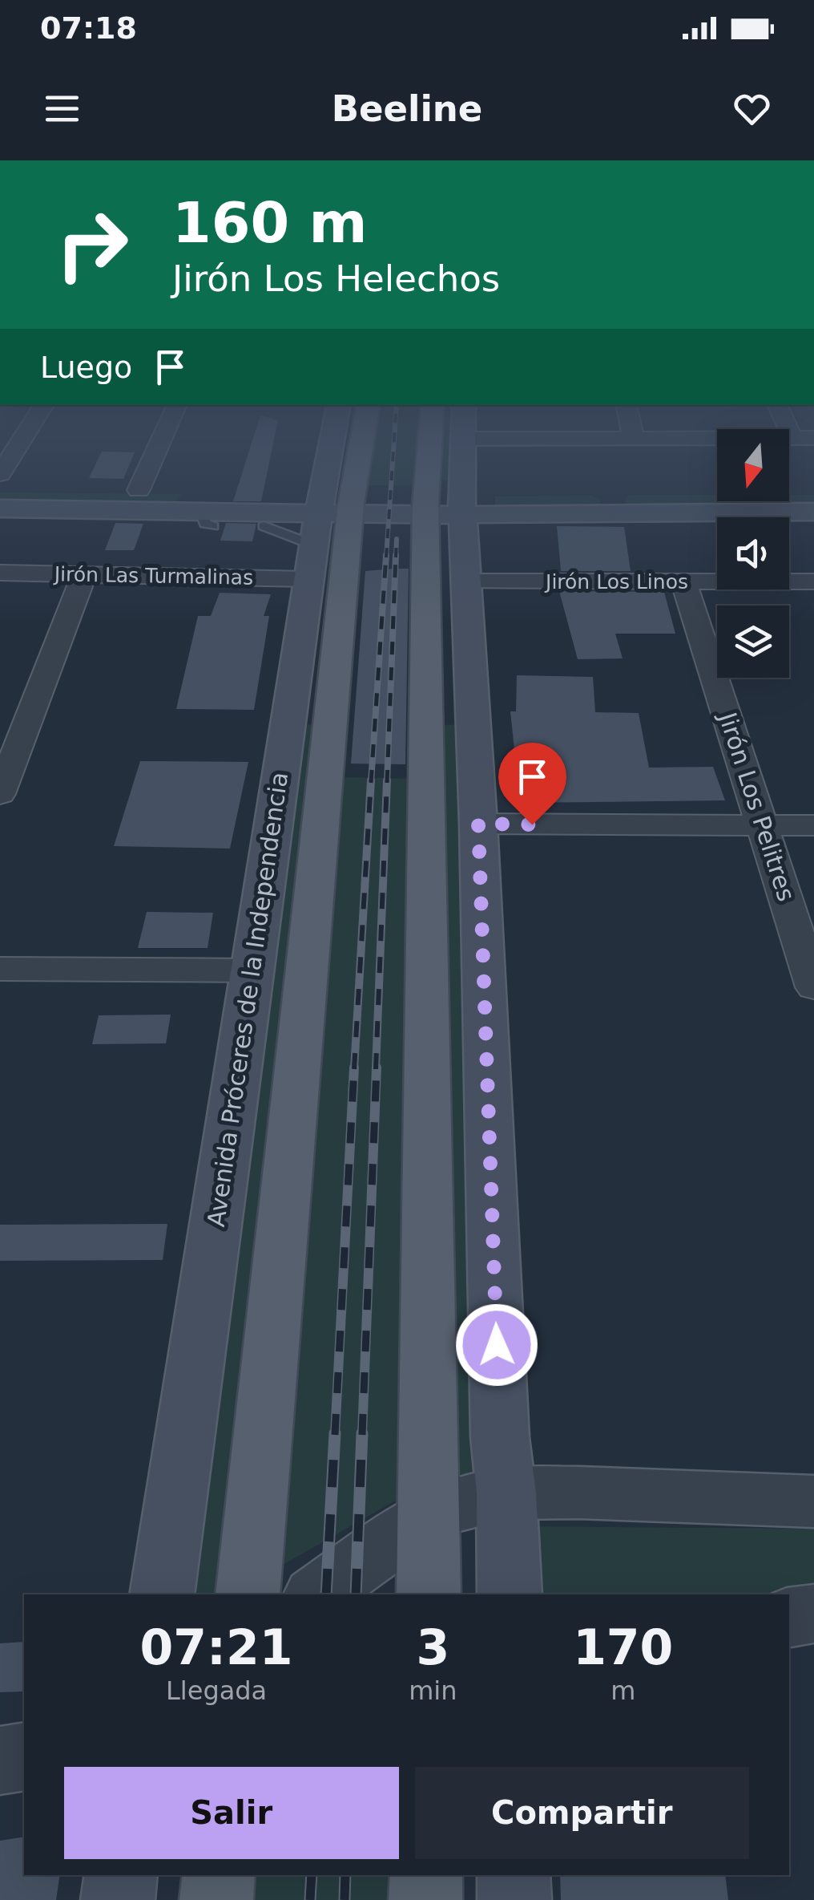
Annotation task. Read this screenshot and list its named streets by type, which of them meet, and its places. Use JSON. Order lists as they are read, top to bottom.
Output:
{
  "streets": {
    "main road": ["Avenida Próceres de la Independencia"],
    "street": ["Jirón Las Turmalinas", "Jirón Los Linos", "Jirón Los Pelitres"]
  },
  "crossings": [
    ["Jirón Las Turmalinas", "Avenida Próceres de la Independencia"],
    ["Jirón Los Linos", "Jirón Los Pelitres"]
  ],
  "north": "bottom",
  "page": {
    "status": "07:18",
    "header": "Beeline",
    "turn": ["160 m", "Jirón Los Helechos"],
    "then": "Luego",
    "eta": [
      "07:21",
      "Llegada",
      "3",
      "min",
      "170",
      "m"
    ],
    "buttons": ["Salir", "Compartir"]
  }
}
